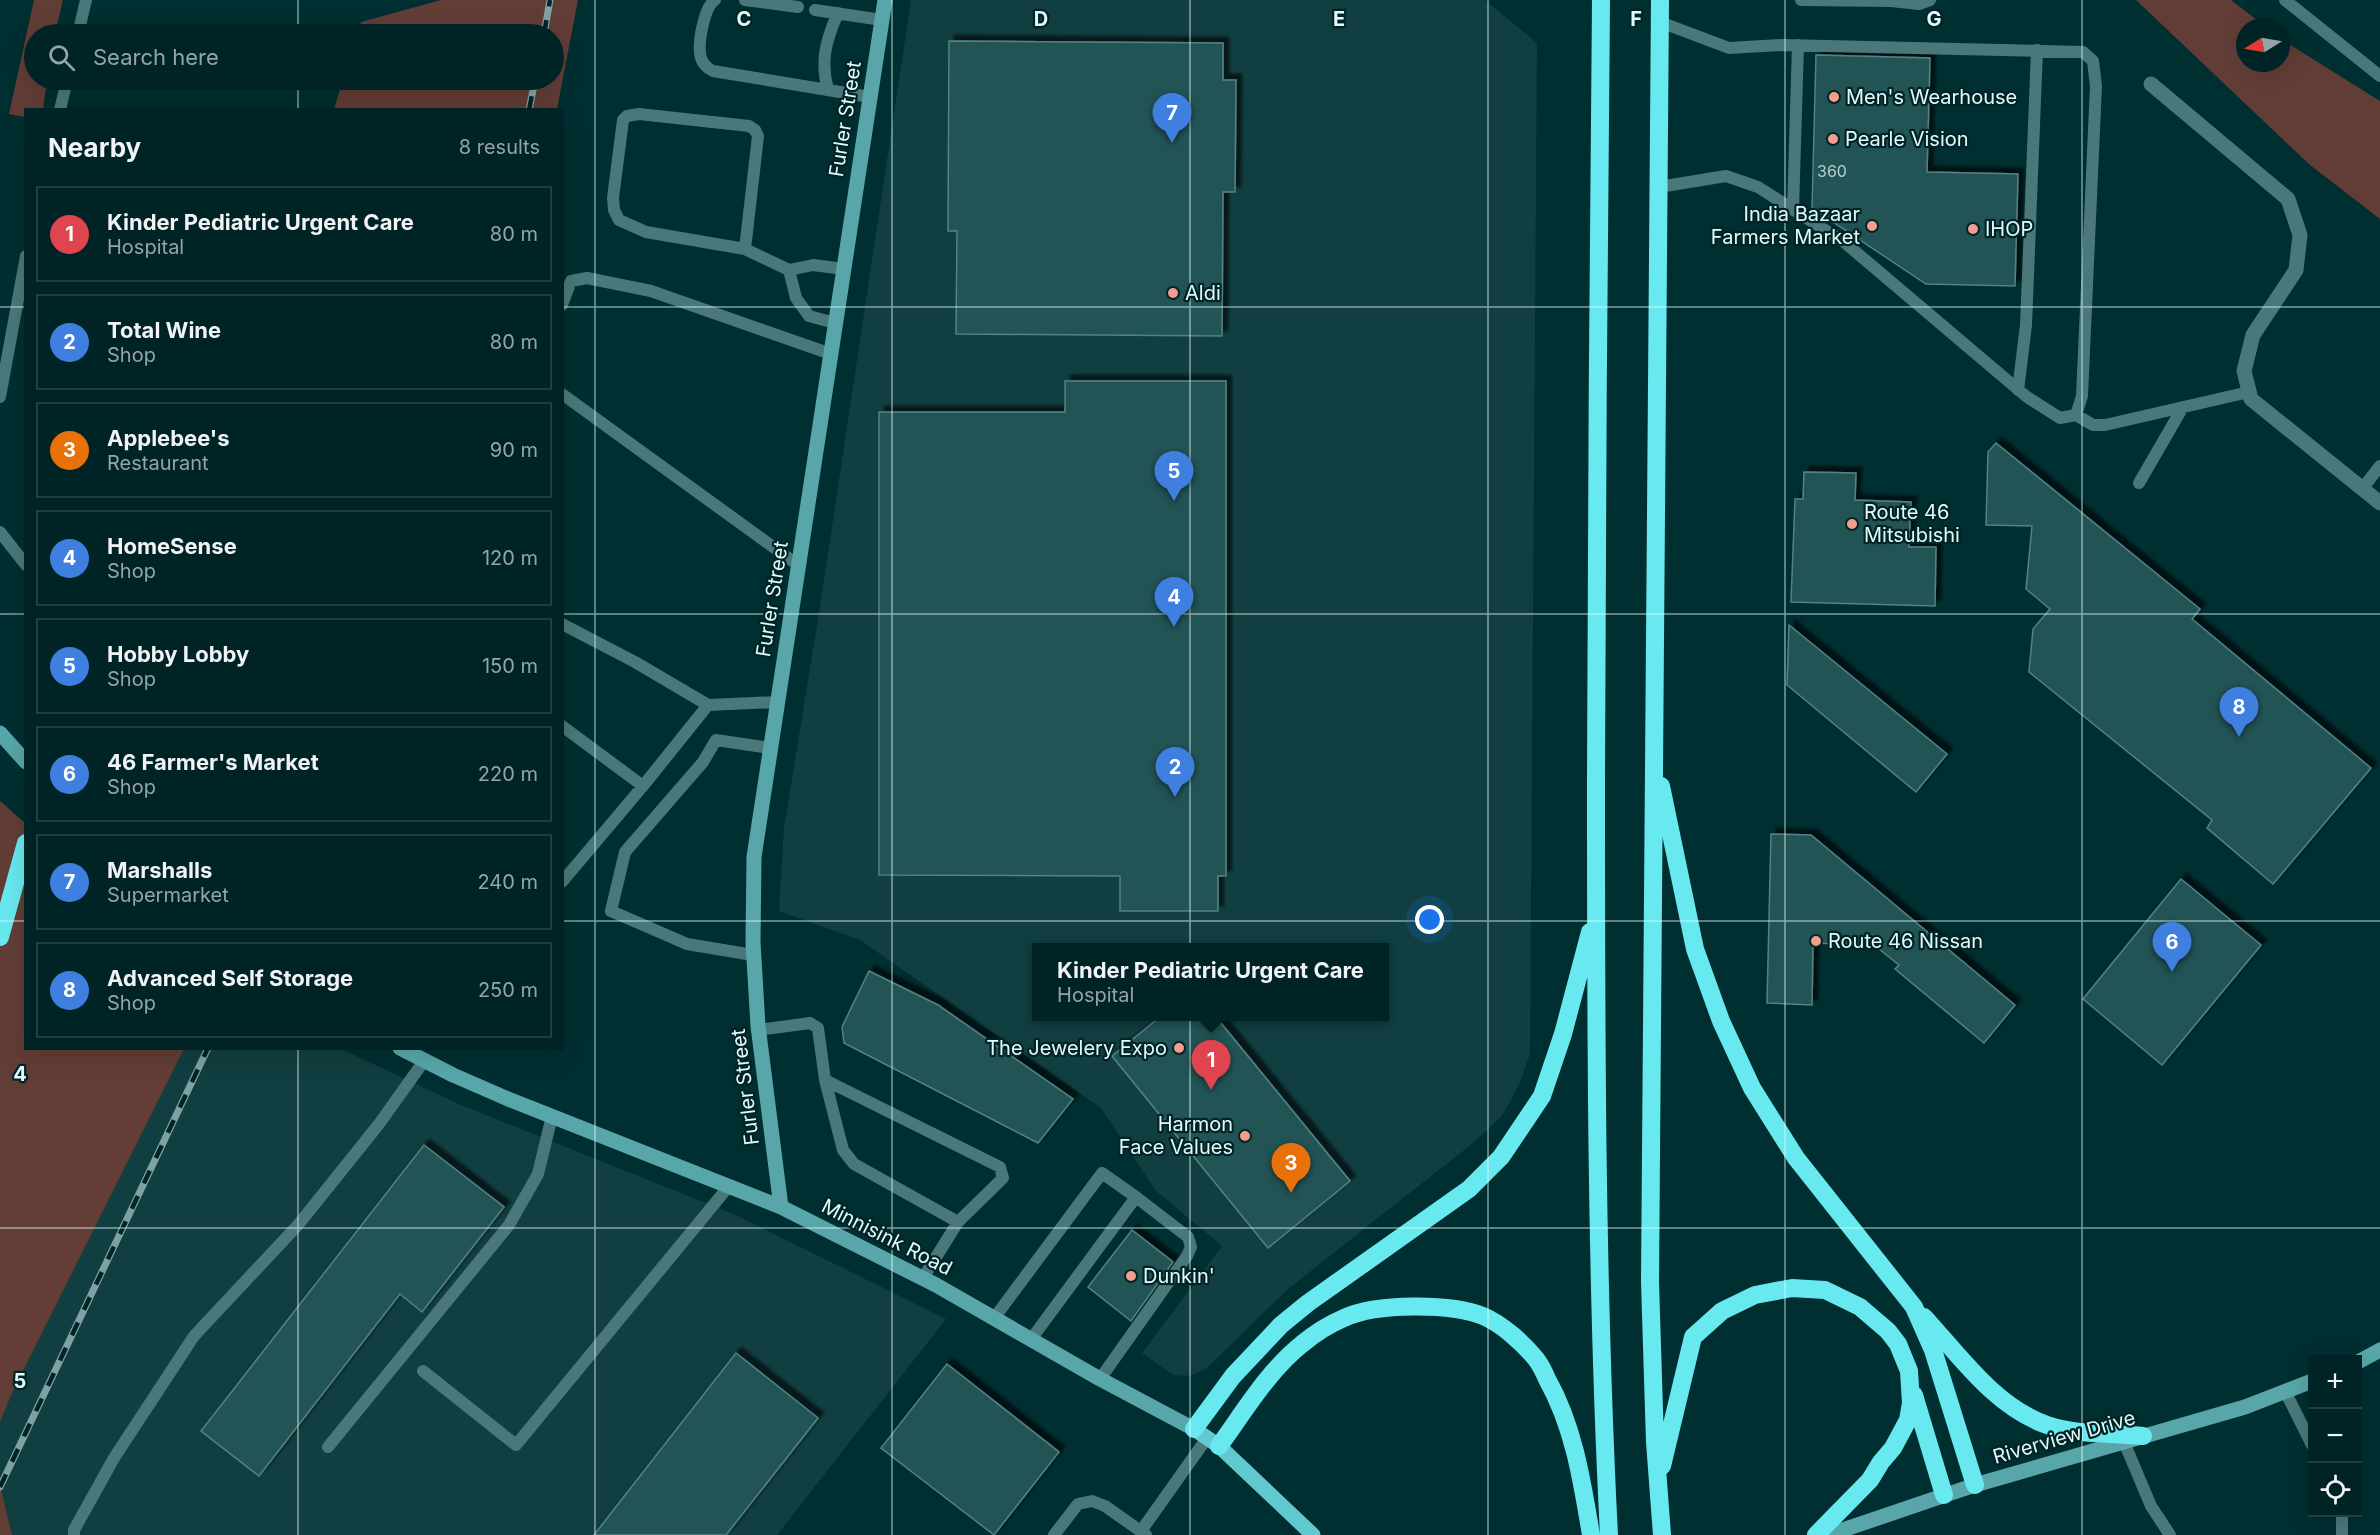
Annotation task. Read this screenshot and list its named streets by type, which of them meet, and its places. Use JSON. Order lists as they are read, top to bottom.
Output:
{
  "streets": {
    "main road": ["Minnisink Road"],
    "street": ["Furler Street", "Riverview Drive"]
  },
  "crossings": [
    ["Furler Street", "Minnisink Road"]
  ],
  "places": [
    "Men's Wearhouse",
    "Pearle Vision",
    "India Bazaar Farmers Market",
    "IHOP",
    "Aldi",
    "Route 46 Mitsubishi",
    "Route 46 Nissan",
    "The Jewelery Expo",
    "Harmon Face Values",
    "Dunkin'"
  ],
  "house_numbers": ["360"],
  "north": "left",
  "page": {
    "search": "Search here",
    "pins": [
      "7",
      "5",
      "4",
      "8",
      "2",
      "6",
      "1",
      "3"
    ],
    "heading": ["Nearby", "8 results"],
    "list": [
      {
        "mark": "1",
        "name": "Kinder Pediatric Urgent Care",
        "note": "Hospital",
        "value": "80 m"
      },
      {
        "mark": "2",
        "name": "Total Wine",
        "note": "Shop",
        "value": "80 m"
      },
      {
        "mark": "3",
        "name": "Applebee's",
        "note": "Restaurant",
        "value": "90 m"
      },
      {
        "mark": "4",
        "name": "HomeSense",
        "note": "Shop",
        "value": "120 m"
      },
      {
        "mark": "5",
        "name": "Hobby Lobby",
        "note": "Shop",
        "value": "150 m"
      },
      {
        "mark": "6",
        "name": "46 Farmer's Market",
        "note": "Shop",
        "value": "220 m"
      },
      {
        "mark": "7",
        "name": "Marshalls",
        "note": "Supermarket",
        "value": "240 m"
      },
      {
        "mark": "8",
        "name": "Advanced Self Storage",
        "note": "Shop",
        "value": "250 m"
      }
    ],
    "popup": ["Kinder Pediatric Urgent Care", "Hospital"],
    "map_buttons": ["+", "−"]
  },
  "grid": {
    "columns": [
      "C",
      "D",
      "E",
      "F",
      "G"
    ],
    "rows": ["4", "5"]
  }
}
